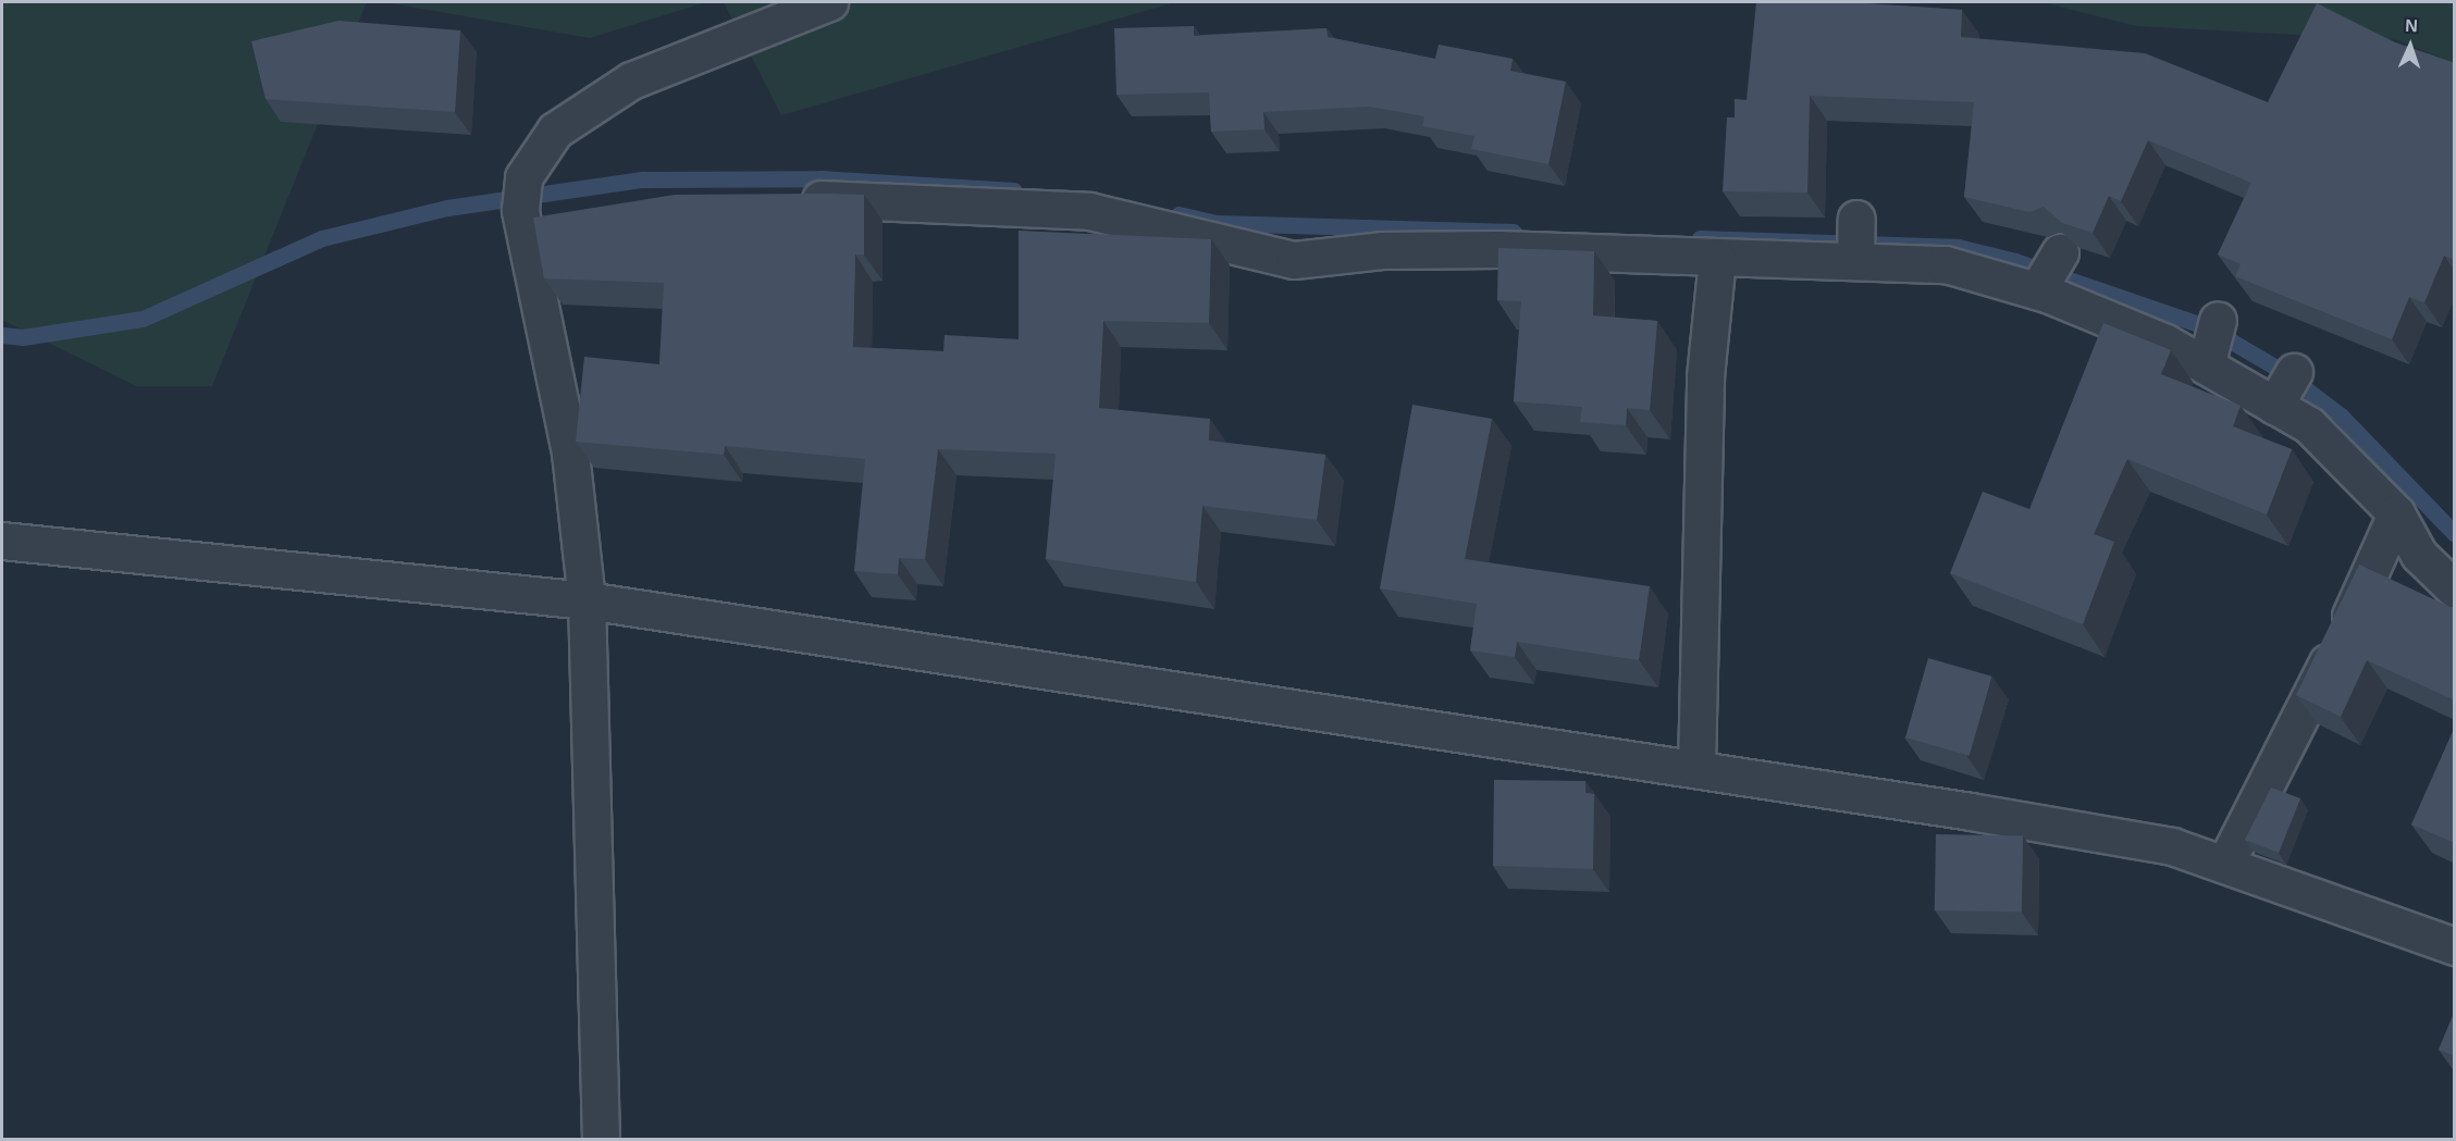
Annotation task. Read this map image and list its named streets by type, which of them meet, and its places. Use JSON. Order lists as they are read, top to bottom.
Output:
{
  "north": "top"
}
